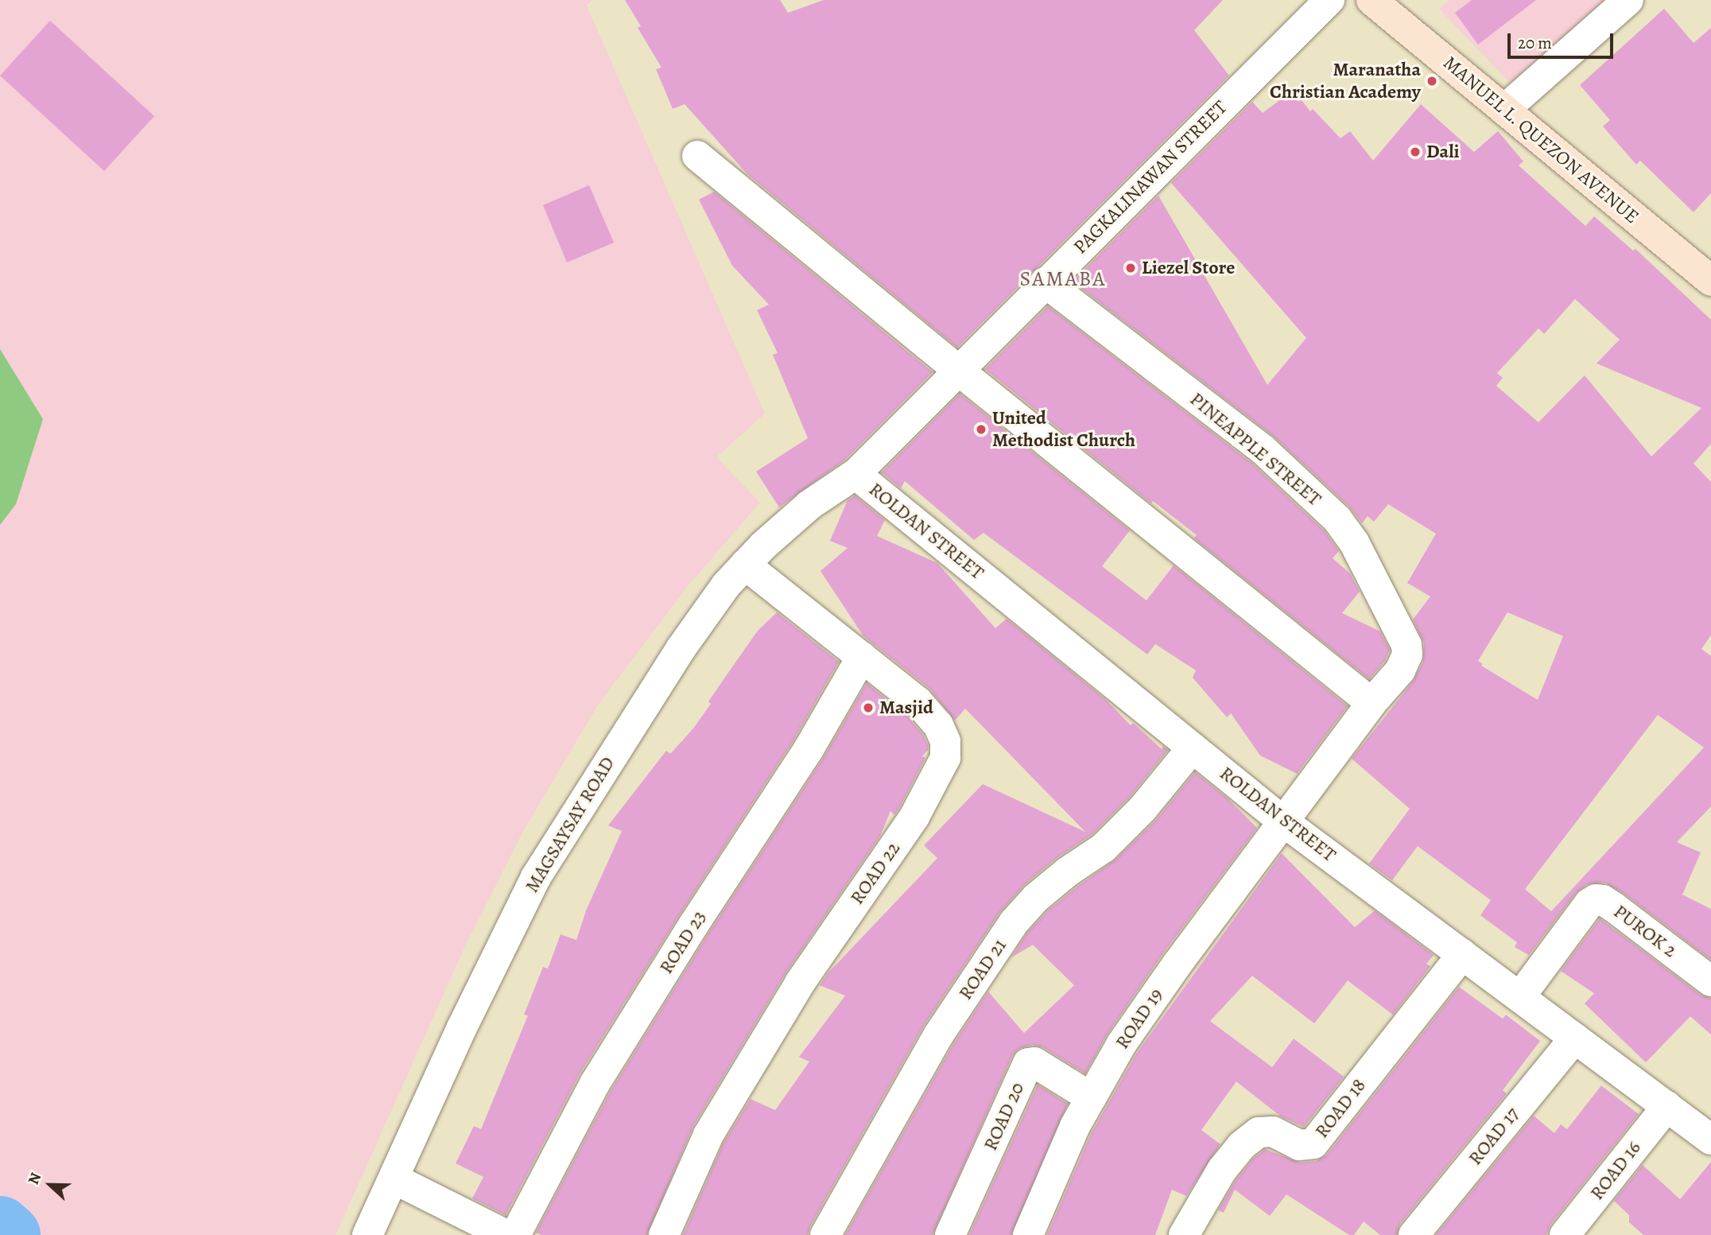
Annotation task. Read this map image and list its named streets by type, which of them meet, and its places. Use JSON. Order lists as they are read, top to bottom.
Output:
{
  "streets": {
    "main road": ["MANUEL L. QUEZON AVENUE"],
    "street": [
      "PAGKALINAWAN STREET",
      "PINEAPPLE STREET",
      "ROLDAN STREET",
      "MAGSAYSAY ROAD",
      "ROAD 22",
      "PUROK 2",
      "ROAD 23",
      "ROAD 21",
      "ROAD 19",
      "ROAD 18",
      "ROAD 20",
      "ROAD 17",
      "ROAD 16"
    ]
  },
  "crossings": [
    ["PAGKALINAWAN STREET", "PINEAPPLE STREET"],
    ["PAGKALINAWAN STREET", "ROLDAN STREET"],
    ["PAGKALINAWAN STREET", "MAGSAYSAY ROAD"],
    ["PINEAPPLE STREET", "ROLDAN STREET"],
    ["PINEAPPLE STREET", "ROAD 19"],
    ["ROLDAN STREET", "MAGSAYSAY ROAD"],
    ["ROLDAN STREET", "PUROK 2"],
    ["ROLDAN STREET", "ROAD 21"],
    ["ROLDAN STREET", "ROAD 19"],
    ["ROLDAN STREET", "ROAD 18"],
    ["ROLDAN STREET", "ROAD 17"],
    ["ROLDAN STREET", "ROAD 16"],
    ["MAGSAYSAY ROAD", "ROAD 22"],
    ["ROAD 22", "ROAD 23"],
    ["ROAD 19", "ROAD 20"]
  ],
  "districts": ["SAMABA"],
  "places": [
    "Maranatha Christian Academy",
    "Dali",
    "Liezel Store",
    "United Methodist Church",
    "Masjid"
  ],
  "scale_bar": "20 m",
  "north": "left"
}
